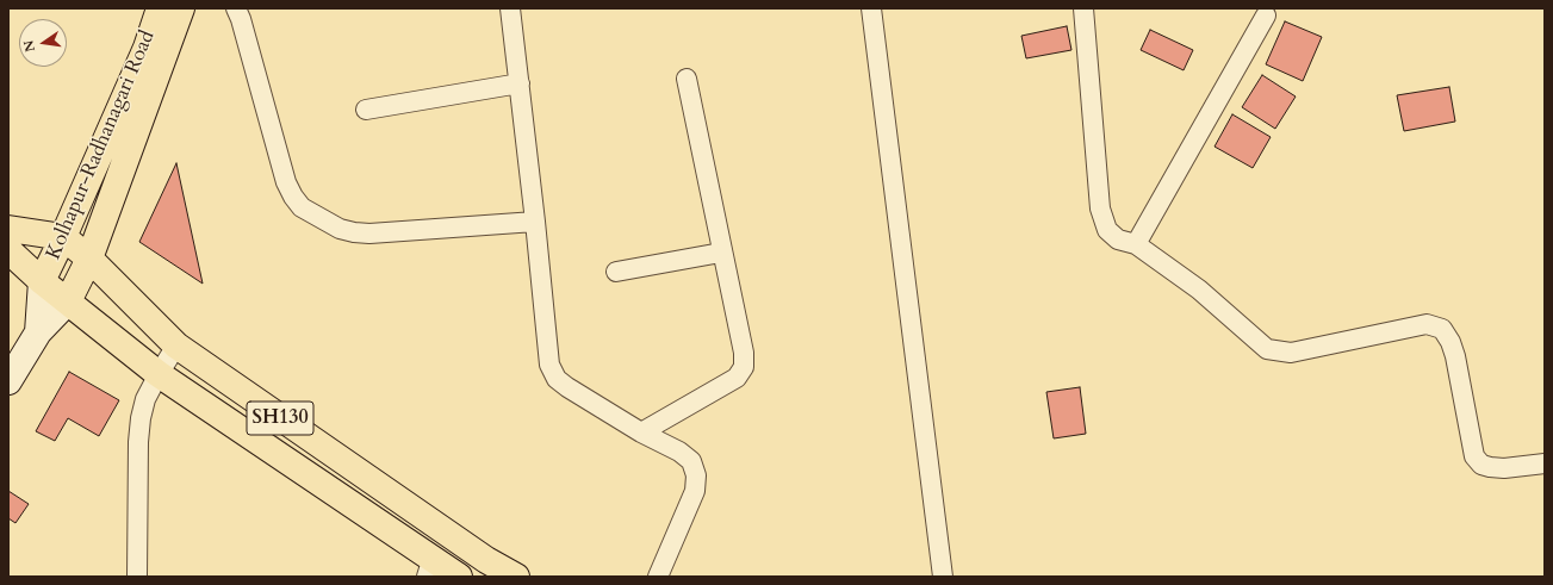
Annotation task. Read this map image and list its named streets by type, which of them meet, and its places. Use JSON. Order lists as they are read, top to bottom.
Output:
{
  "streets": {
    "main road": ["Kolhapur-Radhanagari Road", "SH130"]
  },
  "crossings": [
    ["Kolhapur-Radhanagari Road", "SH130"]
  ],
  "north": "left"
}
